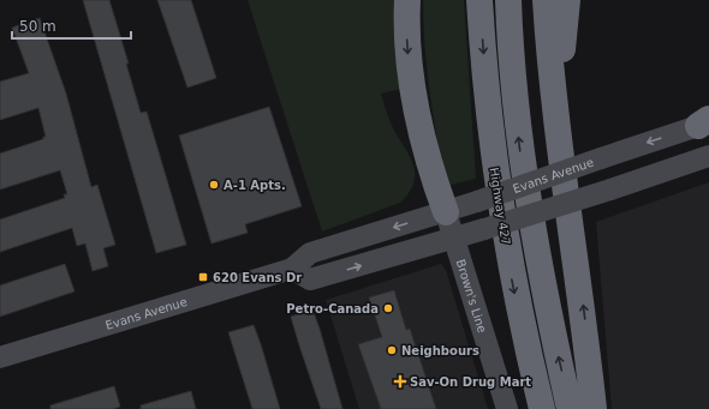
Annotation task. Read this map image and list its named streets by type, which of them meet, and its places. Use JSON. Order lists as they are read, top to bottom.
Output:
{
  "streets": {
    "highway": ["Highway 427"],
    "main road": ["Evans Avenue", "Brown's Line"]
  },
  "crossings": [
    ["Evans Avenue", "Brown's Line"]
  ],
  "places": {
    "other": ["A-1 Apts.", "Petro-Canada", "Neighbours"],
    "transit": ["620 Evans Dr"],
    "health": ["Sav-On Drug Mart"]
  },
  "scale_bar": "50 m"
}
